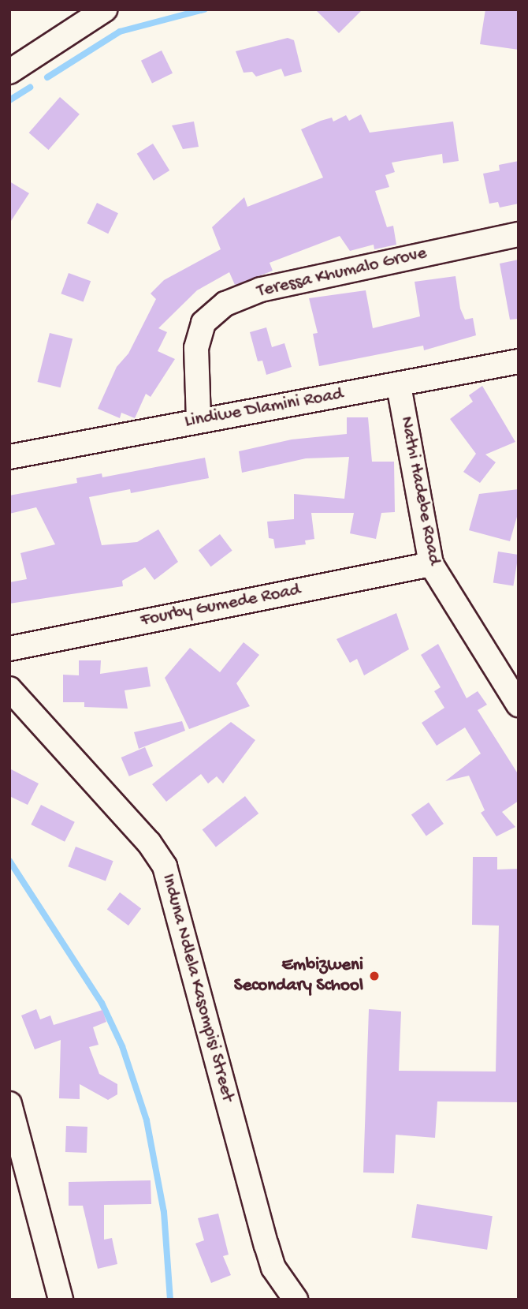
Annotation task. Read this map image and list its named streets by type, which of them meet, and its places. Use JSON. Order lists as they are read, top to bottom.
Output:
{
  "streets": {
    "street": [
      "Teressa Khumalo Grove",
      "Lindiwe Dlamini Road",
      "Nathi Hadebe Road",
      "Fourby Gumede Road",
      "Induna Ndlela Kasompisi Street"
    ]
  },
  "crossings": [
    ["Teressa Khumalo Grove", "Lindiwe Dlamini Road"],
    ["Lindiwe Dlamini Road", "Nathi Hadebe Road"],
    ["Nathi Hadebe Road", "Fourby Gumede Road"]
  ],
  "places": ["Embizweni Secondary School"]
}
